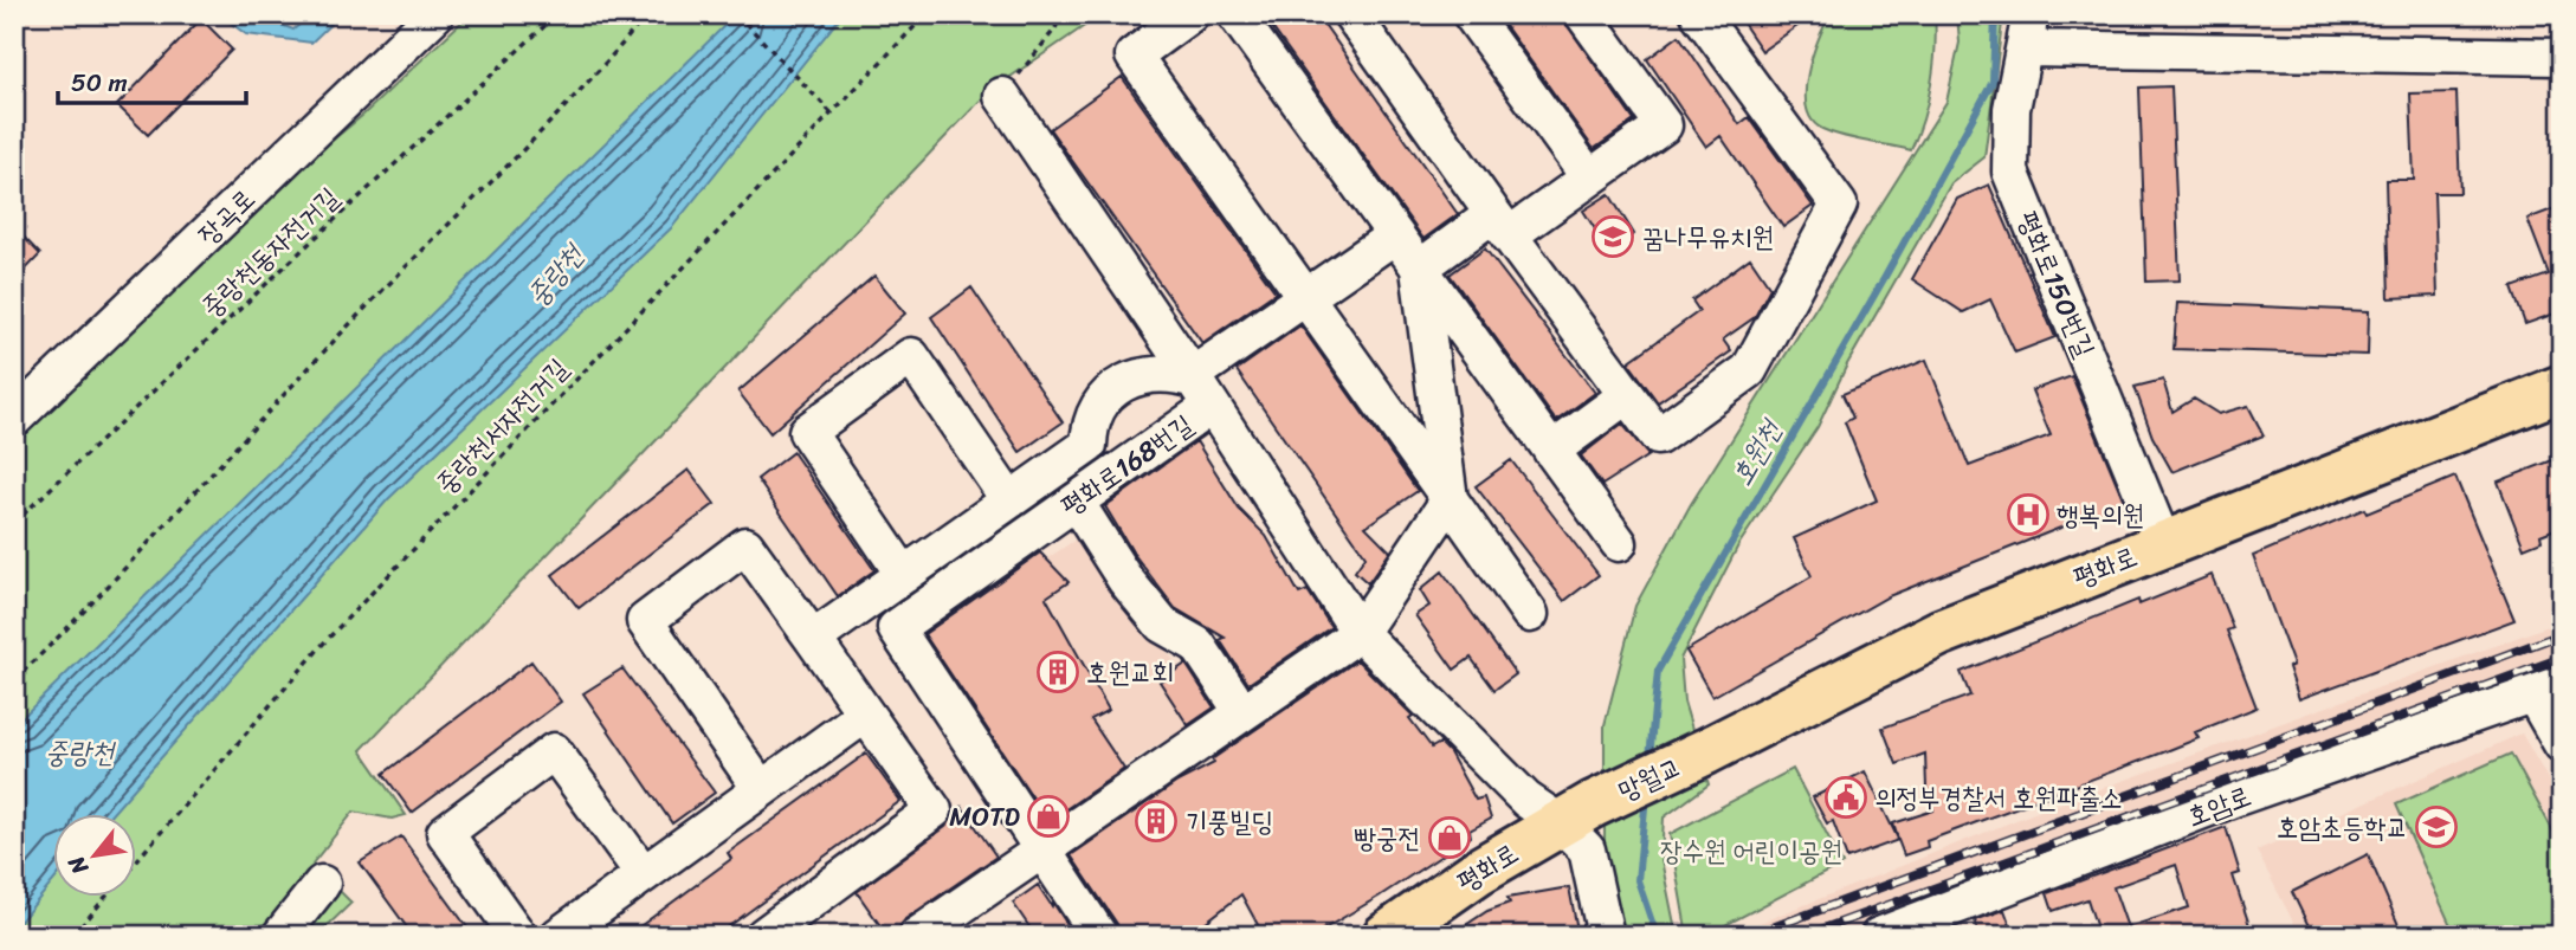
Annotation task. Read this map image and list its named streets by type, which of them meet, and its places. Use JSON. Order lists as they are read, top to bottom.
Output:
{
  "streets": {
    "main road": ["평화로", "망월교"],
    "street": [
      "장곡로",
      "평화로150번길",
      "평화로168번길",
      "호암로"
    ],
    "path": ["중랑천동자전거길", "중랑천서자전거길"]
  },
  "crossings": [
    ["평화로150번길", "평화로"],
    ["평화로168번길", "평화로"],
    ["평화로168번길", "망월교"],
    ["평화로", "망월교"]
  ],
  "water": ["중랑천", "호원천"],
  "parks": ["장수원 어린이공원"],
  "places": {
    "school or university": ["꿈나무유치원", "호암초등학교"],
    "hospital": ["행복의원"],
    "building": ["호원교회", "기풍빌딩"],
    "public building": ["의정부경찰서 호원파출소"],
    "shop": ["MOTD", "빵궁전"]
  },
  "scale_bar": "50 m",
  "north": "bottom left"
}
